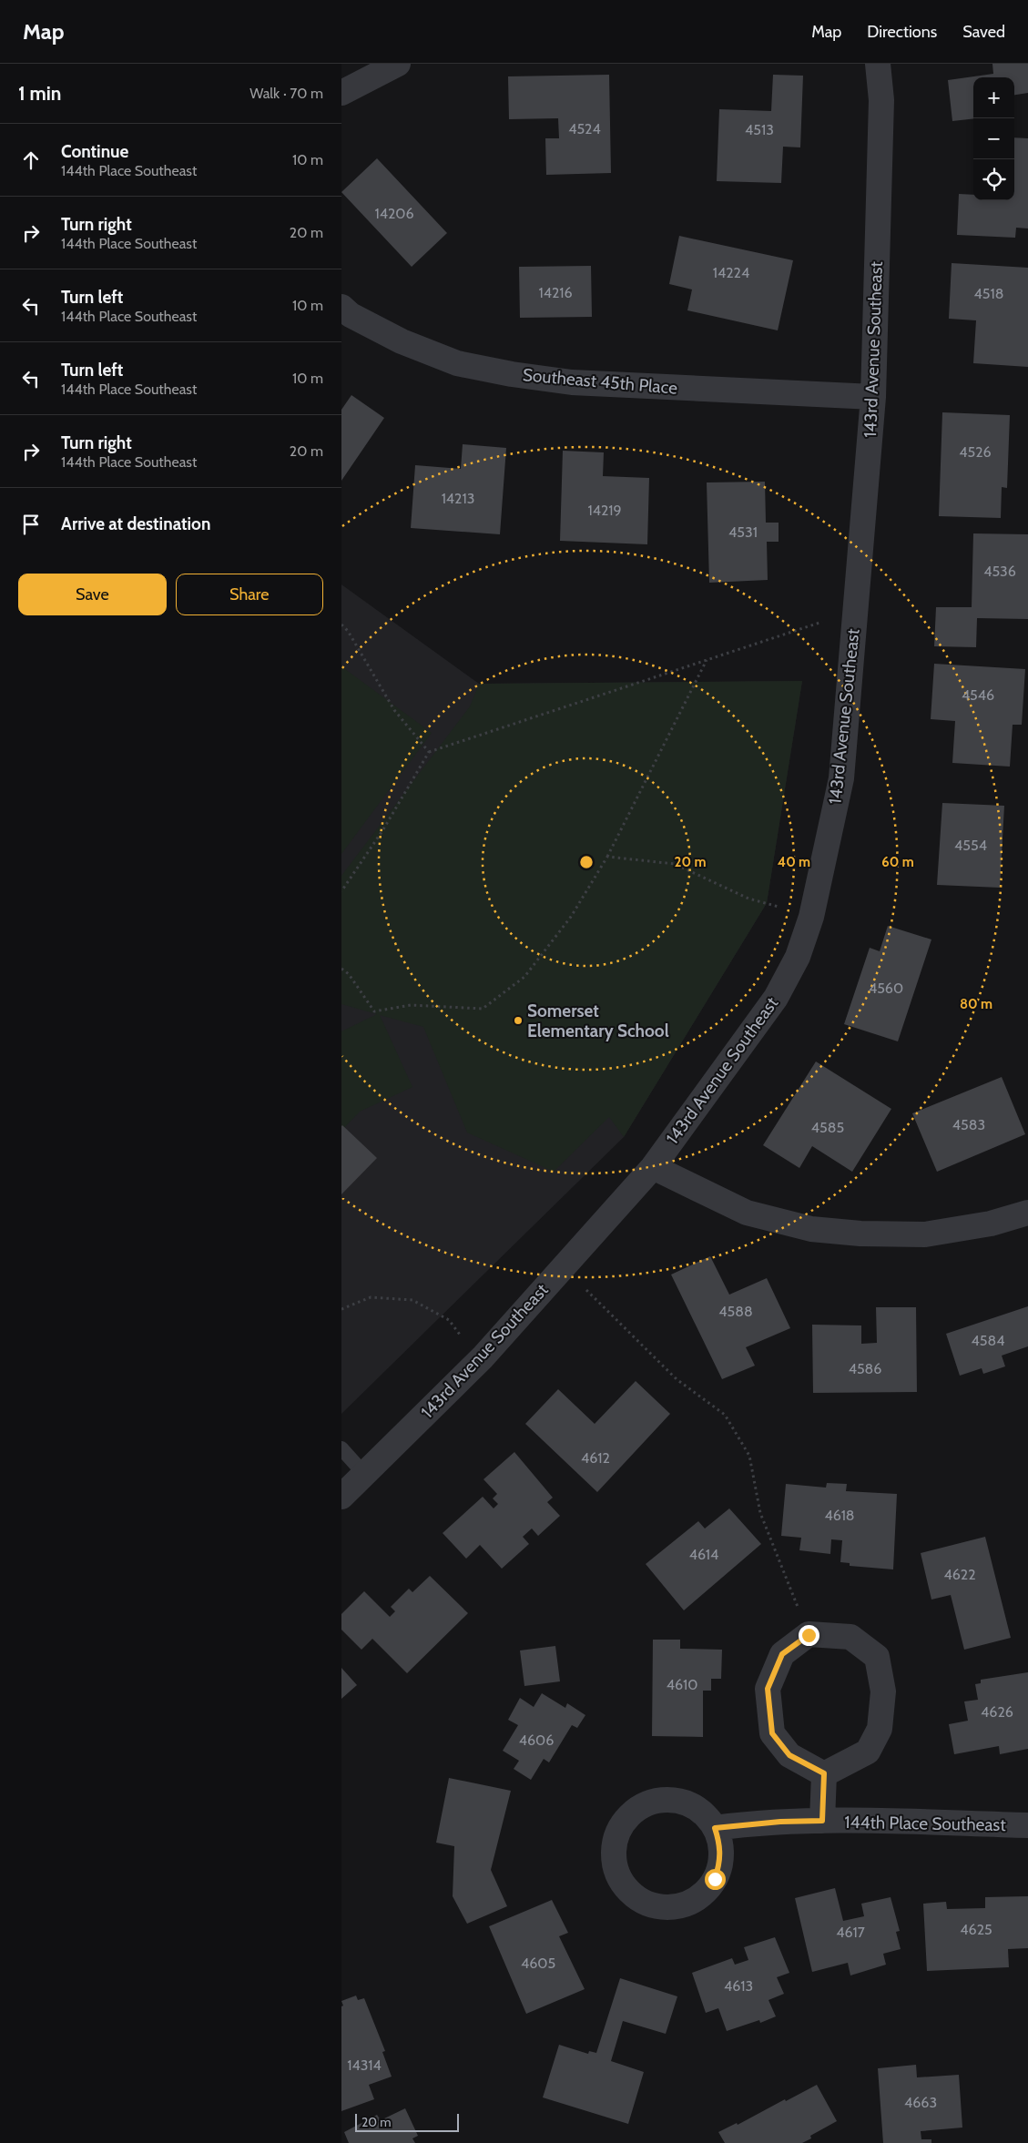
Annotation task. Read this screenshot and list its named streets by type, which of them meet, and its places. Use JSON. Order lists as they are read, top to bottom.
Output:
{
  "streets": {
    "street": ["143rd Avenue Southeast", "Southeast 45th Place", "144th Place Southeast"]
  },
  "crossings": [
    ["143rd Avenue Southeast", "Southeast 45th Place"]
  ],
  "places": ["Somerset Elementary School"],
  "house_numbers": [
    "4524",
    "4513",
    "14206",
    "14224",
    "14216",
    "4518",
    "4526",
    "14213",
    "14219",
    "4531",
    "4536",
    "4546",
    "4554",
    "4560",
    "4583",
    "4585",
    "4588",
    "4584",
    "4586",
    "4612",
    "4618",
    "4614",
    "4622",
    "4610",
    "4626",
    "4606",
    "4625",
    "4617",
    "4605",
    "4613",
    "14314",
    "4663"
  ],
  "scale_bar": "20 m",
  "page": {
    "header": "Map",
    "nav": ["Map", "Directions", "Saved"],
    "heading": ["1 min", "Walk · 70 m"],
    "map_buttons": ["+", "−"],
    "list": [
      ["Continue", "144th Place Southeast", "10 m"],
      ["Turn right", "144th Place Southeast", "20 m"],
      ["Turn left", "144th Place Southeast", "10 m"],
      ["Turn left", "144th Place Southeast", "10 m"],
      ["Turn right", "144th Place Southeast", "20 m"],
      "Arrive at destination"
    ],
    "buttons": ["Save", "Share"],
    "scale": "20 m"
  },
  "rings": [
    "20 m",
    "40 m",
    "60 m",
    "80 m"
  ]
}
